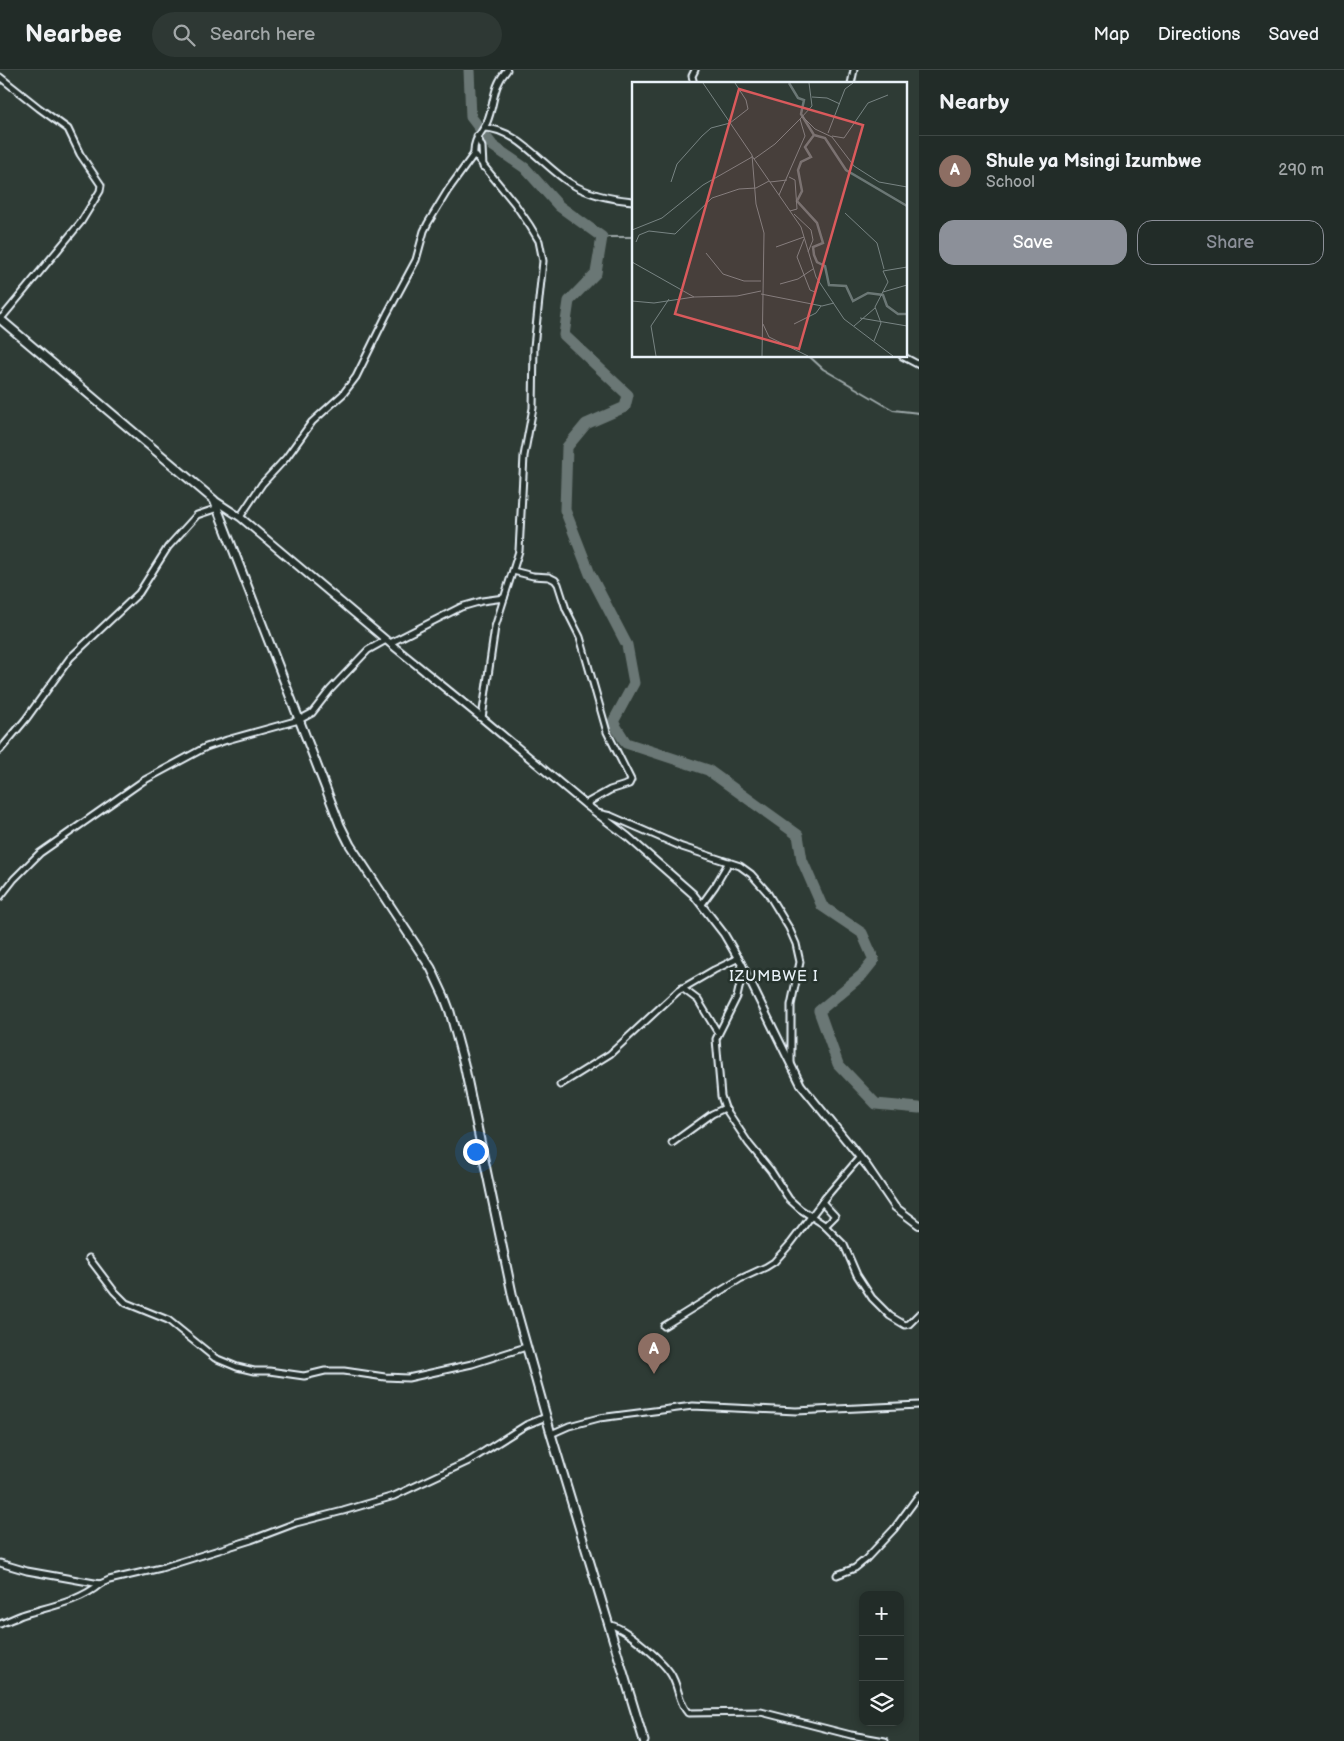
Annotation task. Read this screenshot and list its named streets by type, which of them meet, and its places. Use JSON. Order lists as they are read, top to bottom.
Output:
{
  "districts": ["IZUMBWE I"],
  "page": {
    "header": "Nearbee",
    "search": "Search here",
    "nav": ["Map", "Directions", "Saved"],
    "heading": "Nearby",
    "list": [
      {
        "mark": "A",
        "name": "Shule ya Msingi Izumbwe",
        "note": "School",
        "value": "290 m"
      }
    ],
    "buttons": ["Save", "Share"],
    "pins": "A",
    "map_buttons": ["+", "−"]
  }
}
